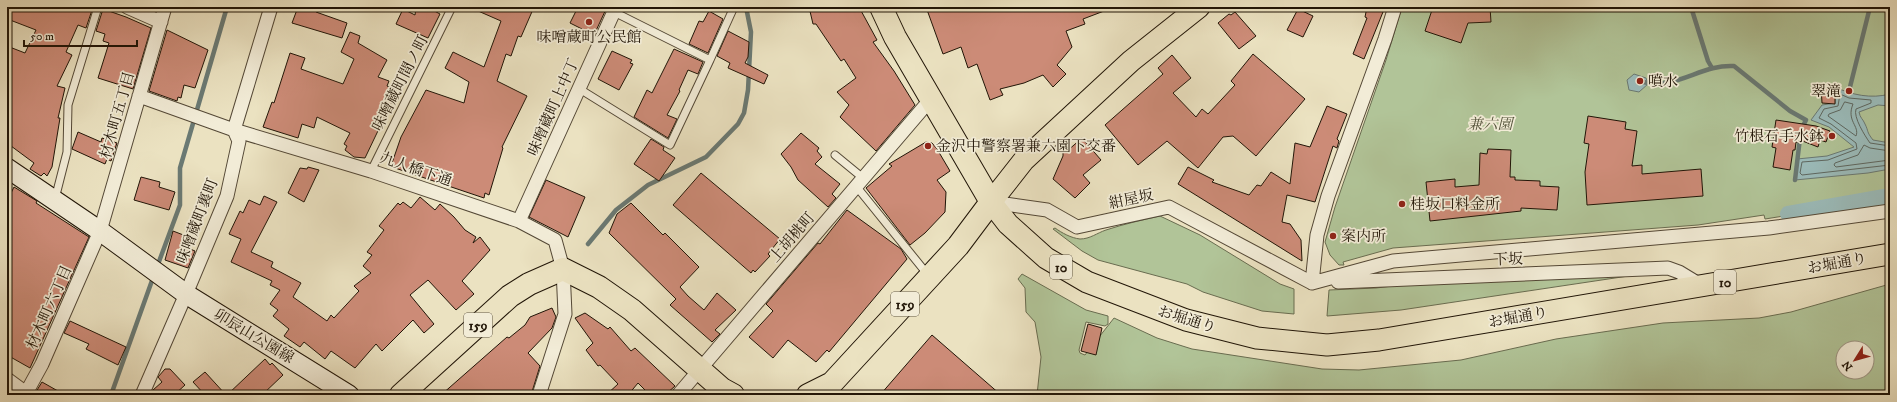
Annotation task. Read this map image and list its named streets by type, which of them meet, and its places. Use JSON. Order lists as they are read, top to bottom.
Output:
{
  "streets": {
    "highway": ["159"],
    "main road": ["お堀通り", "10"],
    "street": [
      "味噌蔵町上中丁",
      "材木町五丁目",
      "九人橋下通",
      "紺屋坂",
      "味噌蔵町裏町",
      "上胡桃町",
      "下坂",
      "材木町六丁目",
      "卯辰山公園線"
    ],
    "lane": ["味噌蔵町間ノ町"]
  },
  "crossings": [
    ["味噌蔵町間ノ町", "九人橋下通"],
    ["味噌蔵町上中丁", "九人橋下通"],
    ["材木町五丁目", "九人橋下通"],
    ["材木町五丁目", "材木町六丁目"],
    ["材木町五丁目", "卯辰山公園線"],
    ["九人橋下通", "味噌蔵町裏町"],
    ["九人橋下通", "159"],
    ["紺屋坂", "下坂"],
    ["紺屋坂", "お堀通り"],
    ["紺屋坂", "159"],
    ["味噌蔵町裏町", "卯辰山公園線"],
    ["下坂", "お堀通り"],
    ["お堀通り", "159"],
    ["材木町六丁目", "卯辰山公園線"]
  ],
  "parks": ["兼六園"],
  "places": [
    "味噌蔵町公民館",
    "噴水",
    "翠滝",
    "竹根石手水鉢",
    "金沢中警察署兼六園下交番",
    "桂坂口料金所",
    "案内所"
  ],
  "scale_bar": "50 m",
  "north": "bottom left"
}
